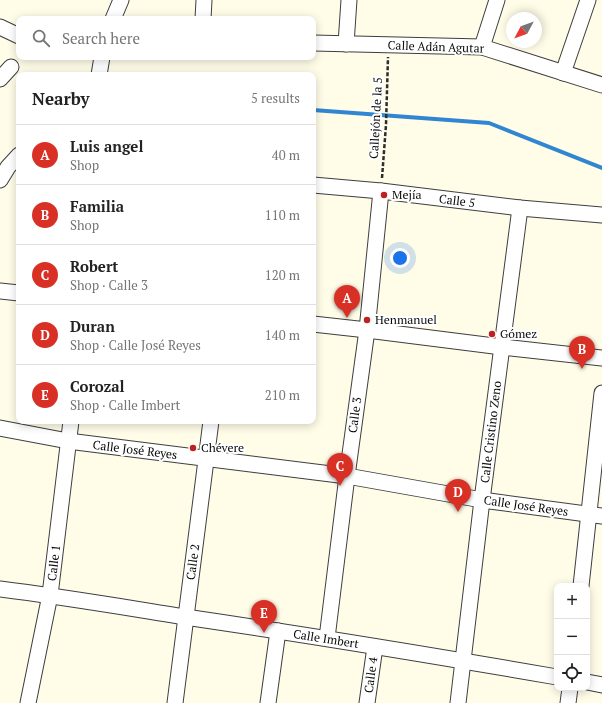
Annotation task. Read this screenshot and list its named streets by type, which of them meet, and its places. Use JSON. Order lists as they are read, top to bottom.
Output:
{
  "streets": {
    "street": [
      "Calle Adán Agutar",
      "Calle 5",
      "Calle 3",
      "Calle Cristino Zeno",
      "Calle José Reyes",
      "Calle 2",
      "Calle 1",
      "Calle Imbert",
      "Calle 4"
    ],
    "path": ["Callejón de la 5"]
  },
  "crossings": [
    ["Calle Adán Agutar", "Callejón de la 5"],
    ["Callejón de la 5", "Calle 5"],
    ["Callejón de la 5", "Calle 3"],
    ["Calle 5", "Calle 3"],
    ["Calle 5", "Calle Cristino Zeno"],
    ["Calle 3", "Calle José Reyes"],
    ["Calle 3", "Calle Imbert"],
    ["Calle Cristino Zeno", "Calle José Reyes"],
    ["Calle Cristino Zeno", "Calle Imbert"],
    ["Calle José Reyes", "Calle 2"],
    ["Calle José Reyes", "Calle 1"],
    ["Calle 2", "Calle Imbert"],
    ["Calle 1", "Calle Imbert"],
    ["Calle Imbert", "Calle 4"]
  ],
  "places": [
    "Mejía",
    "Henmanuel",
    "Gómez",
    "Chévere"
  ],
  "north": "bottom left",
  "page": {
    "search": "Search here",
    "heading": ["Nearby", "5 results"],
    "list": [
      {
        "mark": "A",
        "name": "Luis angel",
        "note": "Shop",
        "value": "40 m"
      },
      {
        "mark": "B",
        "name": "Familia",
        "note": "Shop",
        "value": "110 m"
      },
      {
        "mark": "C",
        "name": "Robert",
        "note": "Shop · Calle 3",
        "value": "120 m"
      },
      {
        "mark": "D",
        "name": "Duran",
        "note": "Shop · Calle José Reyes",
        "value": "140 m"
      },
      {
        "mark": "E",
        "name": "Corozal",
        "note": "Shop · Calle Imbert",
        "value": "210 m"
      }
    ],
    "pins": [
      "A",
      "B",
      "C",
      "D",
      "E"
    ],
    "map_buttons": ["+", "−"]
  }
}
